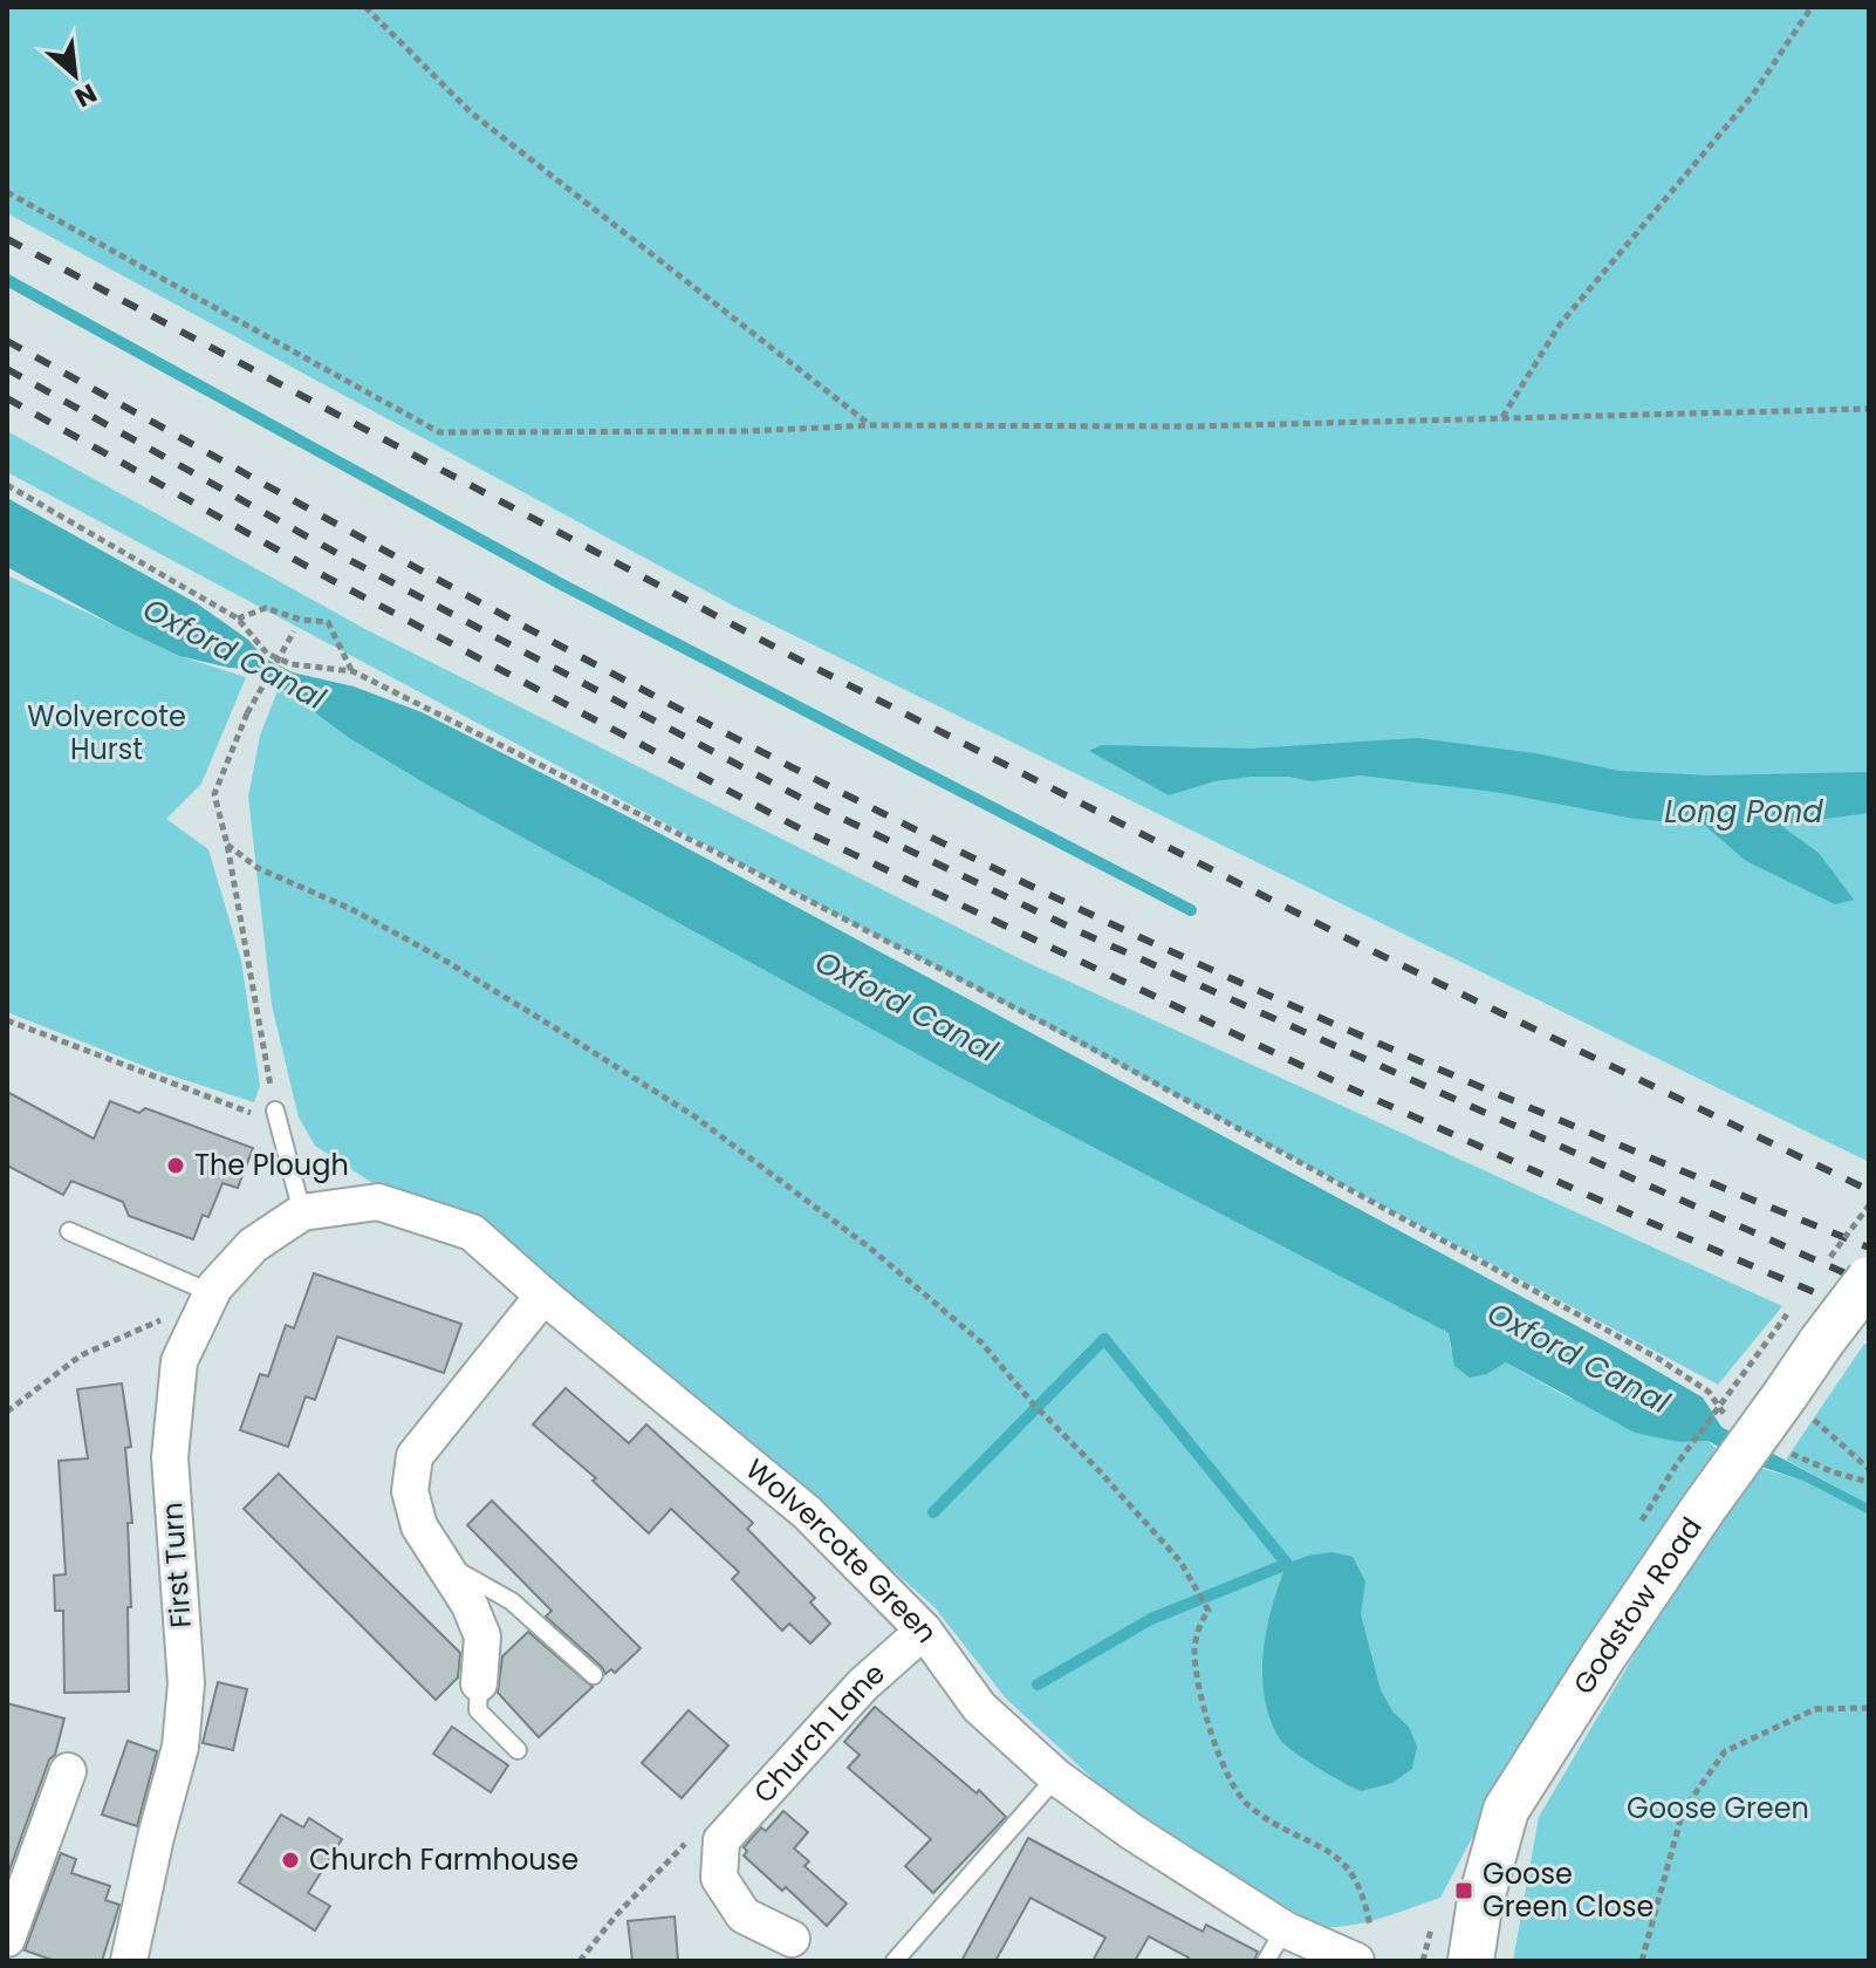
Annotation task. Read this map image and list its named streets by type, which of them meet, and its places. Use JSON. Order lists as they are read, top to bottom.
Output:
{
  "streets": {
    "street": [
      "Wolvercote Green",
      "First Turn",
      "Godstow Road",
      "Church Lane"
    ]
  },
  "crossings": [
    ["Wolvercote Green", "First Turn"],
    ["Wolvercote Green", "Church Lane"]
  ],
  "water": ["Oxford Canal", "Long Pond"],
  "parks": ["Wolvercote Hurst", "Goose Green"],
  "places": {
    "other": ["The Plough", "Church Farmhouse"],
    "transit": ["Goose Green Close"]
  },
  "north": "bottom right"
}
